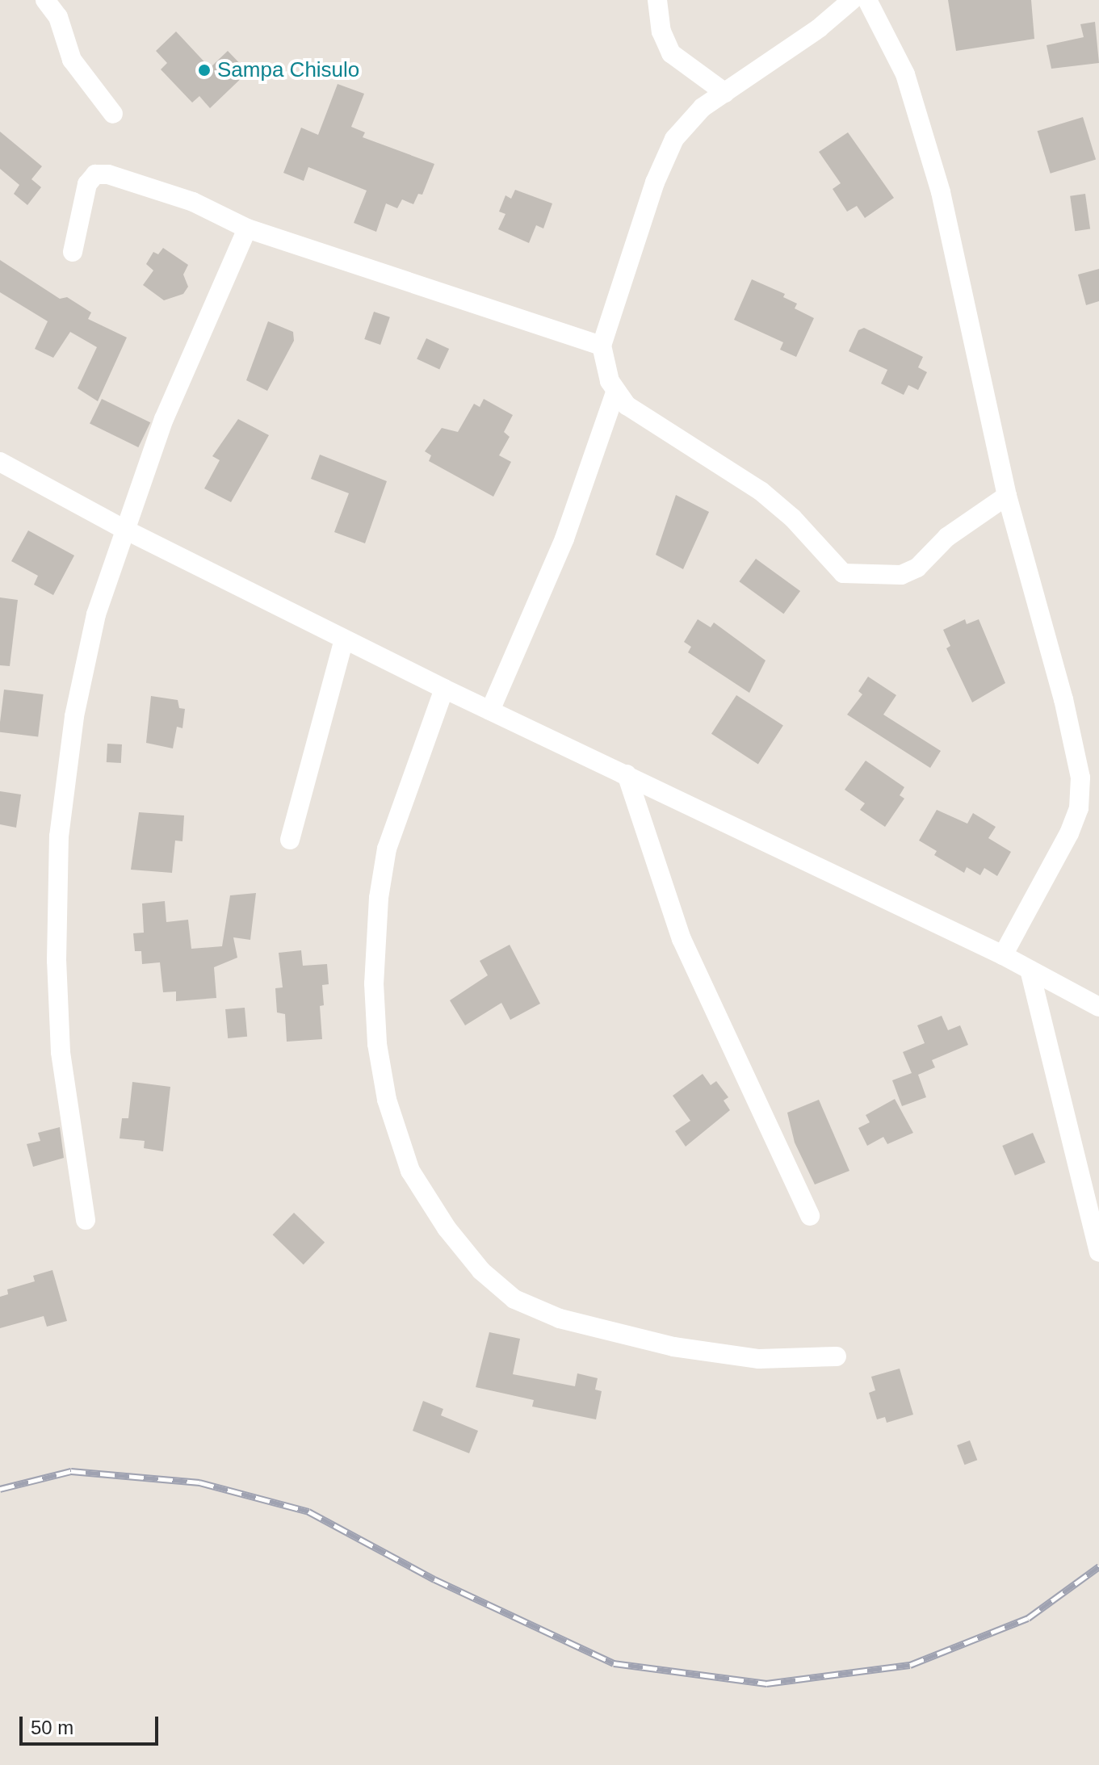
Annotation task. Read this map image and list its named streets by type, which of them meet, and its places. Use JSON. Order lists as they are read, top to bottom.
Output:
{
  "places": ["Sampa Chisulo"],
  "scale_bar": "50 m"
}
